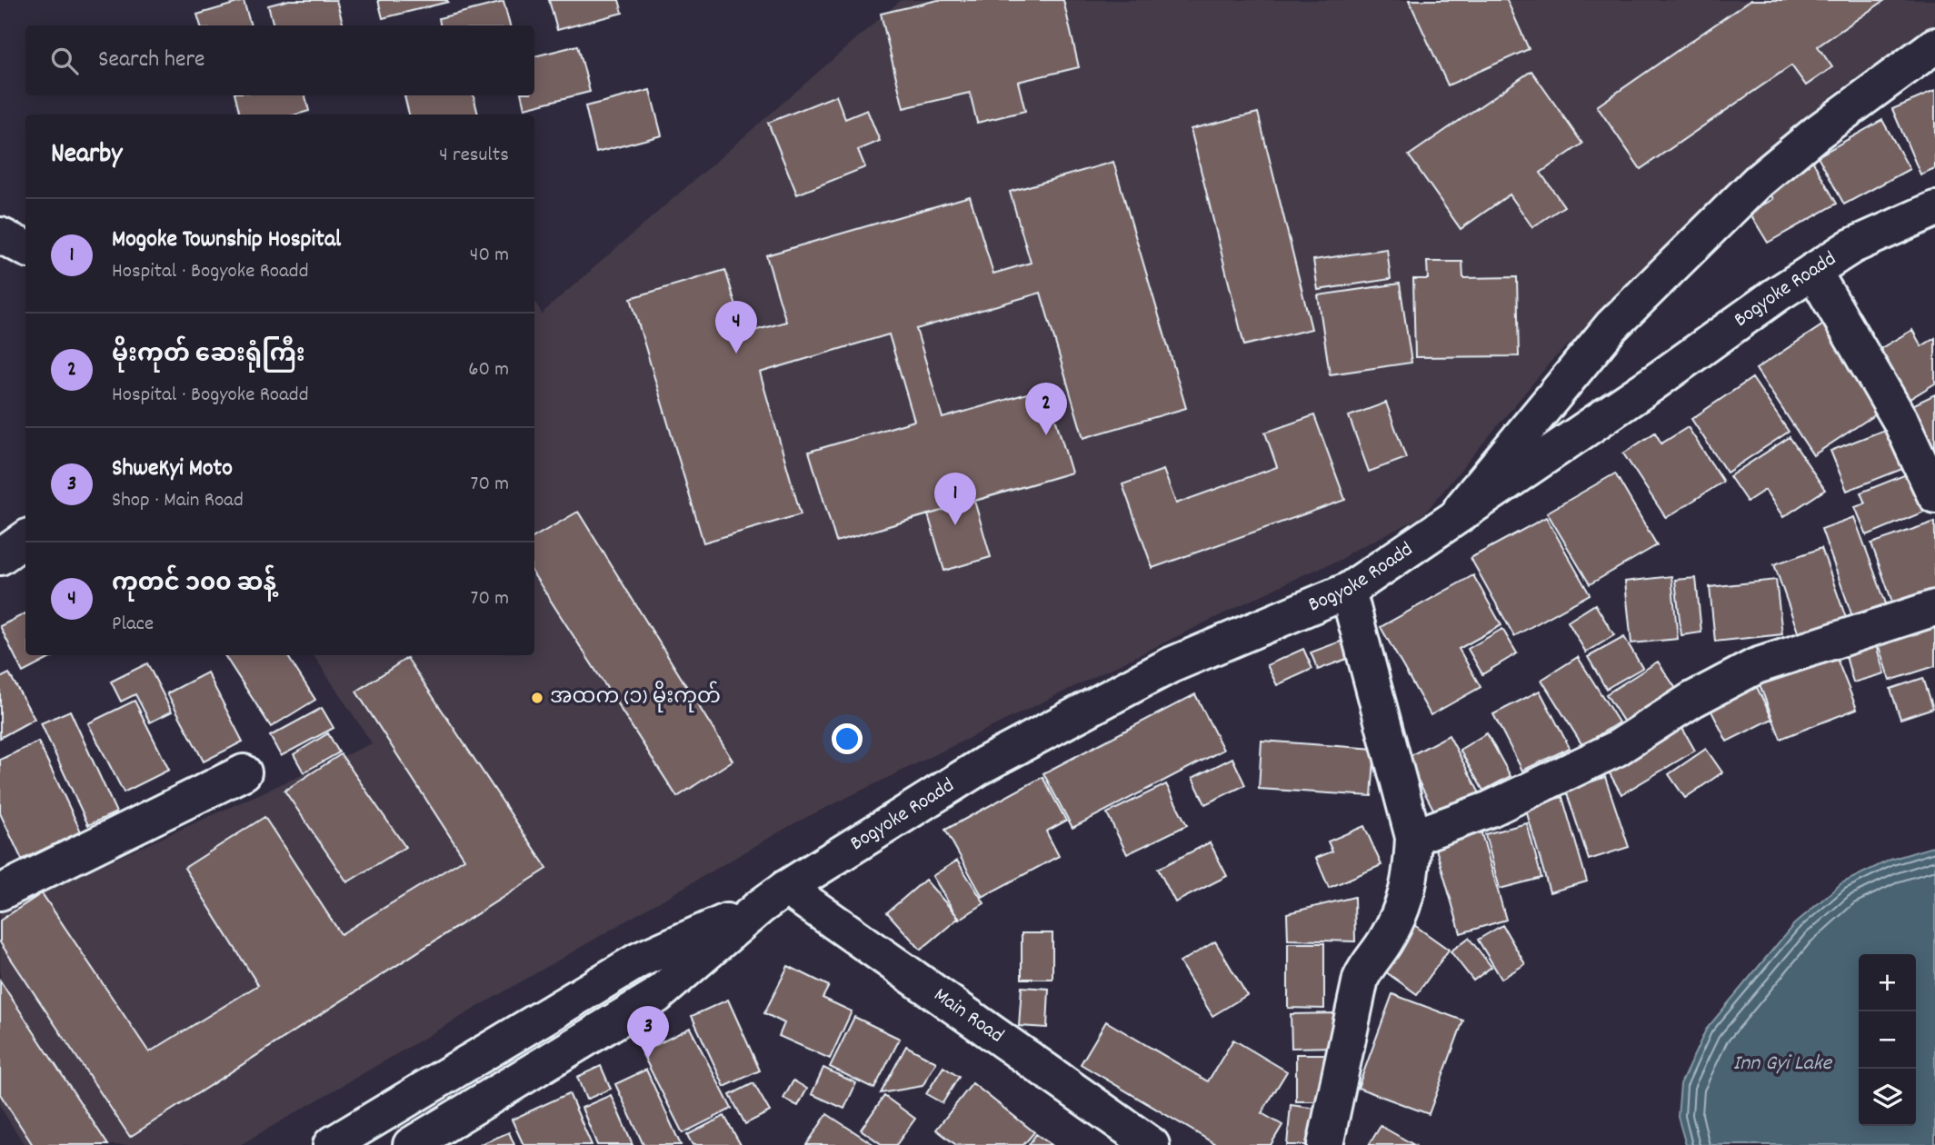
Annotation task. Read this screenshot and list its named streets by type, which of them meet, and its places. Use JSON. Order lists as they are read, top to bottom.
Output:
{
  "streets": {
    "main road": ["Bogyoke Roadd", "Main Road"]
  },
  "crossings": [
    ["Bogyoke Roadd", "Main Road"]
  ],
  "water": ["Inn Gyi Lake"],
  "places": ["အထက (၁) မိုးကုတ်"],
  "page": {
    "search": "Search here",
    "heading": ["Nearby", "4 results"],
    "list": [
      {
        "mark": "1",
        "name": "Mogoke Township Hospital",
        "note": "Hospital · Bogyoke Roadd",
        "value": "40 m"
      },
      {
        "mark": "2",
        "name": "မိုးကုတ်‌ ‌ဆေးရုံကြီး",
        "note": "Hospital · Bogyoke Roadd",
        "value": "60 m"
      },
      {
        "mark": "3",
        "name": "ShweKyi Moto",
        "note": "Shop · Main Road",
        "value": "70 m"
      },
      {
        "mark": "4",
        "name": "ကုတင် ၁၀၀ ဆန့်",
        "note": "Place",
        "value": "70 m"
      }
    ],
    "pins": [
      "4",
      "2",
      "1",
      "3"
    ],
    "map_buttons": ["+", "−"]
  }
}
